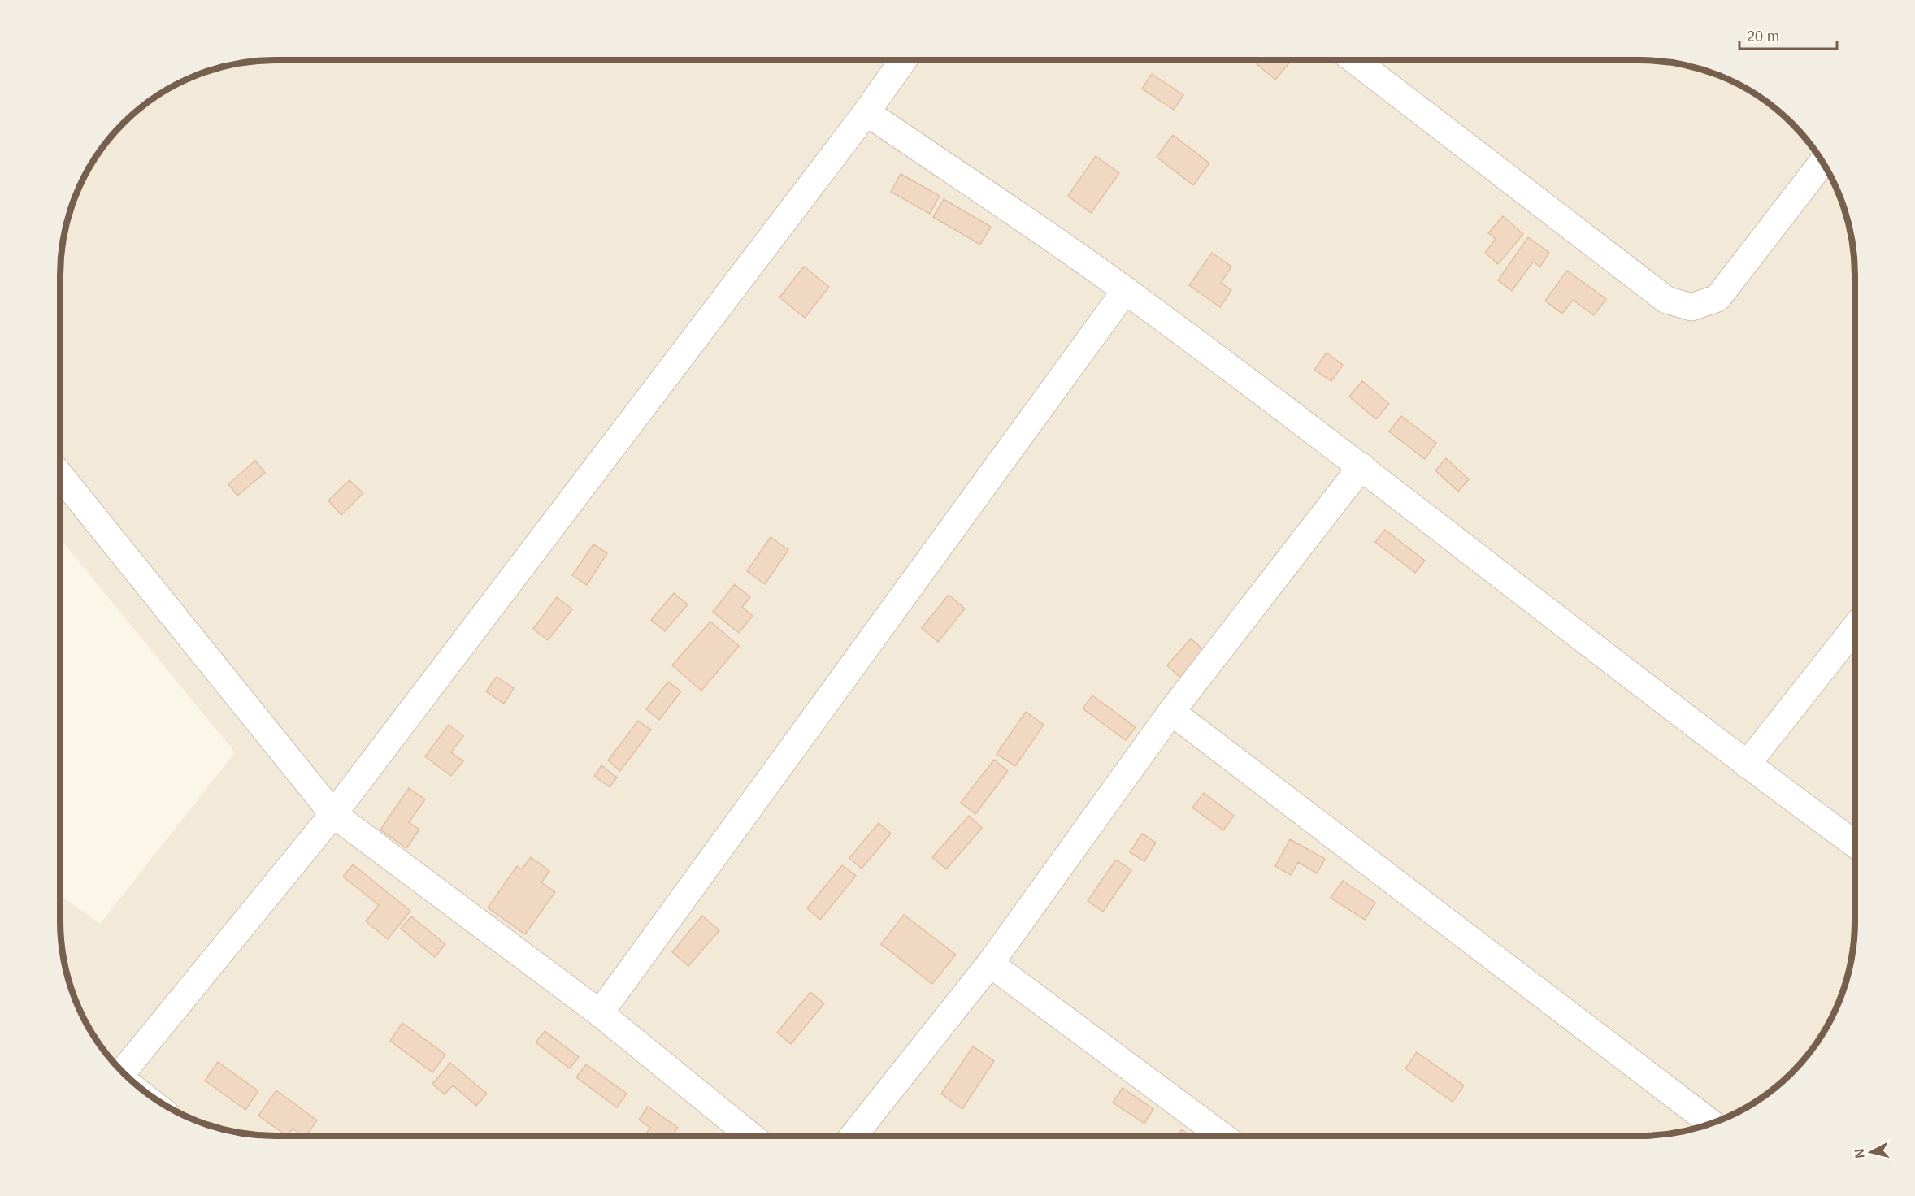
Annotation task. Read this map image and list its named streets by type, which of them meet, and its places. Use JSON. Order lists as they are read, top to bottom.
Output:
{
  "scale_bar": "20 m",
  "north": "left"
}
